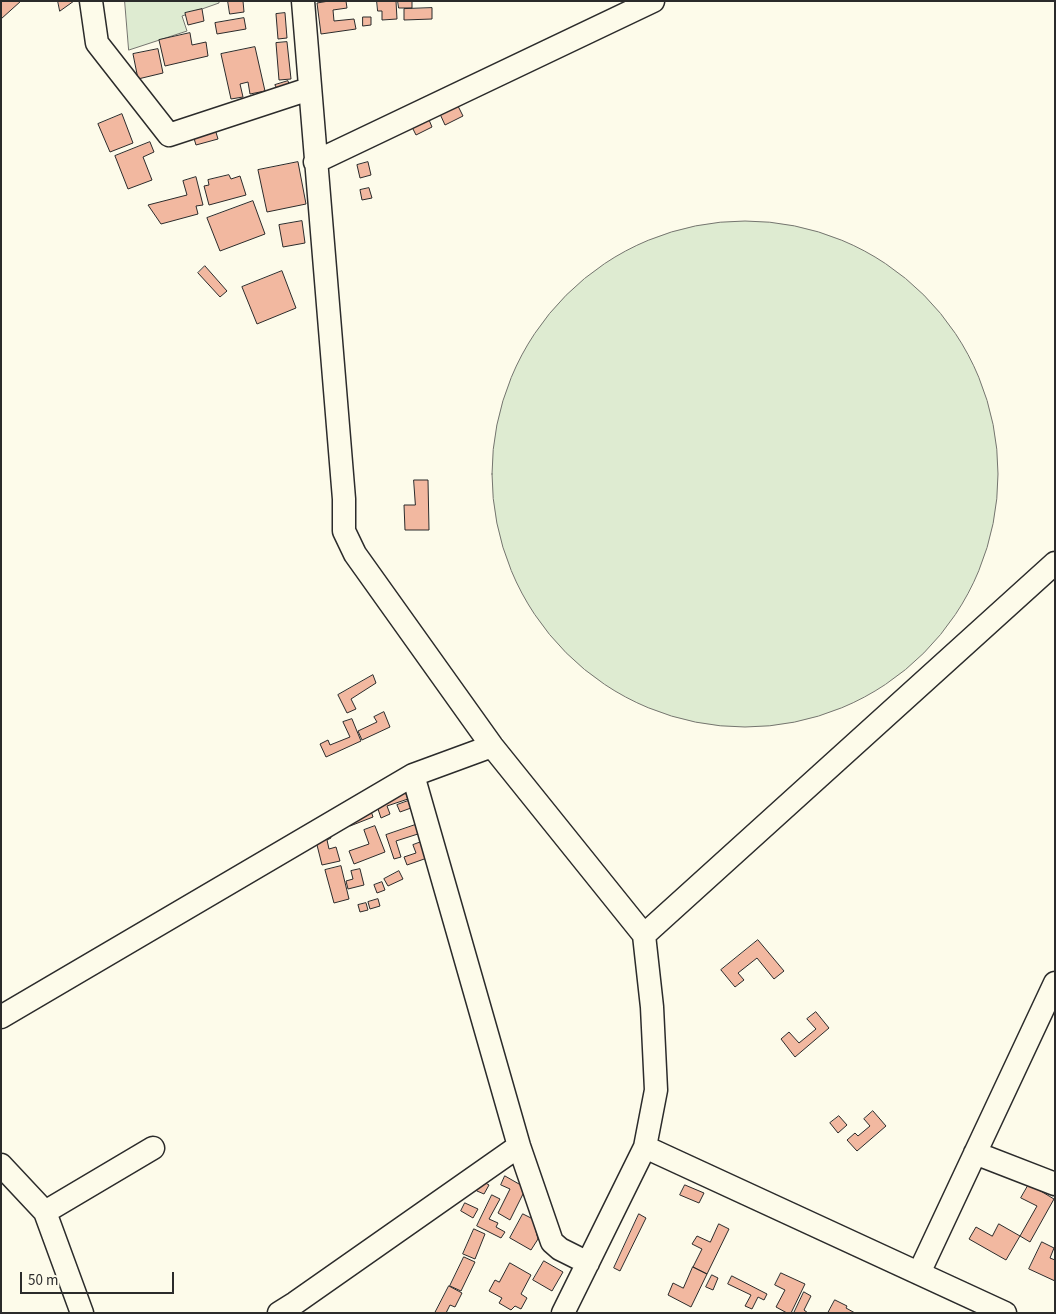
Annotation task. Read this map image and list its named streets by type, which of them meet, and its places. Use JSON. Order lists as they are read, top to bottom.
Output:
{
  "scale_bar": "50 m"
}
